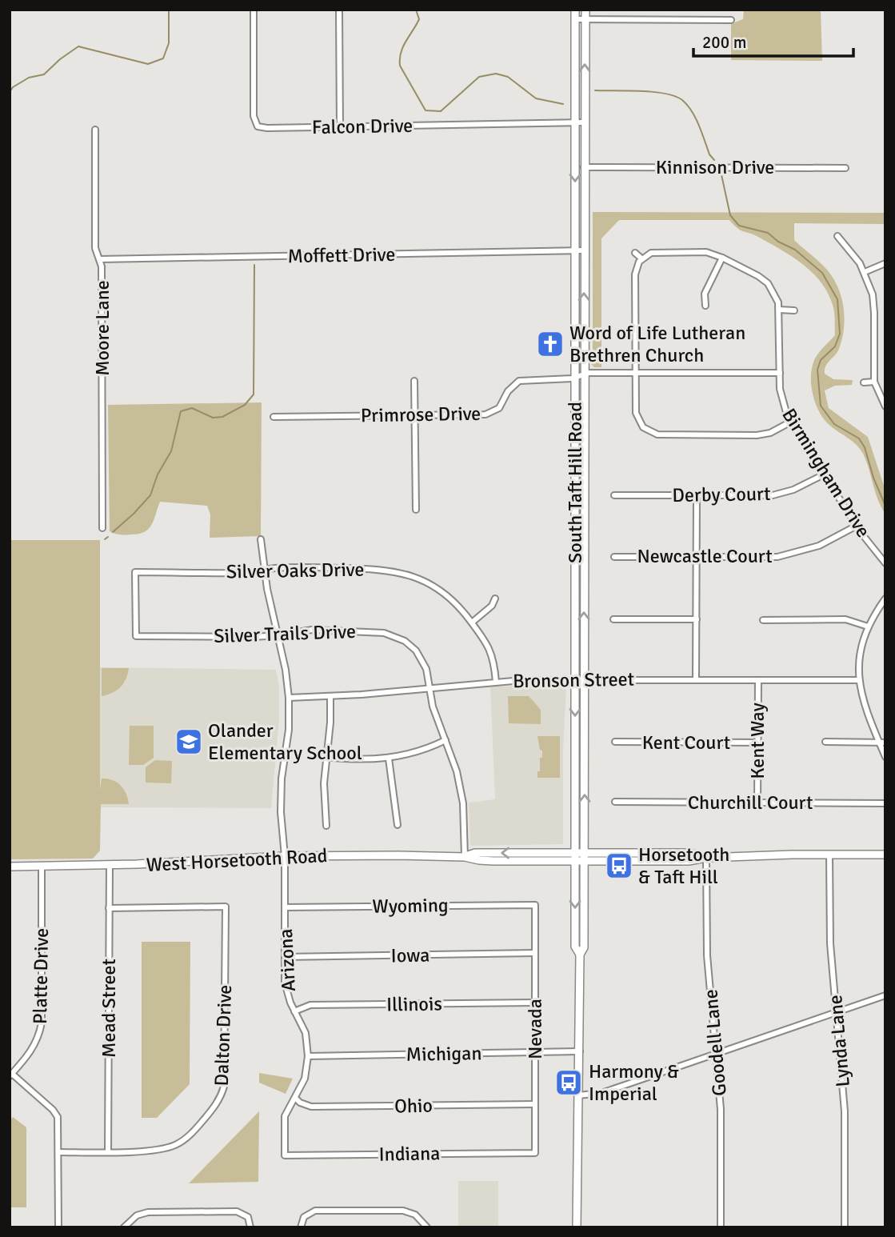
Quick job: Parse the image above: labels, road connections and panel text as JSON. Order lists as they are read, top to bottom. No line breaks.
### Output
{"streets":{"main road":["South Taft Hill Road","West Horsetooth Road"],"street":["Falcon Drive","Kinnison Drive","Moffett Drive","Moore Lane","Primrose Drive","Birmingham Drive","Derby Court","Newcastle Court","Silver Oaks Drive","Silver Trails Drive","Bronson Street","Kent Way","Kent Court","Churchill Court","Wyoming","Iowa","Arizona","Platte Drive","Illinois","Mead Street","Nevada","Dalton Drive","Lynda Lane","Goodell Lane","Michigan","Ohio","Indiana"]},"crossings":[["Falcon Drive","South Taft Hill Road"],["Kinnison Drive","South Taft Hill Road"],["Moffett Drive","Moore Lane"],["Moffett Drive","South Taft Hill Road"],["Primrose Drive","South Taft Hill Road"],["Birmingham Drive","Derby Court"],["Birmingham Drive","Newcastle Court"],["South Taft Hill Road","Bronson Street"],["South Taft Hill Road","West Horsetooth Road"],["South Taft Hill Road","Michigan"],["Silver Oaks Drive","Silver Trails Drive"],["Silver Oaks Drive","Bronson Street"],["Silver Oaks Drive","Arizona"],["Silver Trails Drive","Bronson Street"],["Silver Trails Drive","West Horsetooth Road"],["Silver Trails Drive","Arizona"],["Bronson Street","Kent Way"],["Bronson Street","Arizona"],["Kent Way","Kent Court"],["Kent Way","Churchill Court"],["West Horsetooth Road","Arizona"],["West Horsetooth Road","Platte Drive"],["West Horsetooth Road","Mead Street"],["West Horsetooth Road","Lynda Lane"],["West Horsetooth Road","Goodell Lane"],["Wyoming","Arizona"],["Wyoming","Nevada"],["Iowa","Arizona"],["Iowa","Nevada"],["Arizona","Illinois"],["Arizona","Michigan"],["Arizona","Ohio"],["Arizona","Indiana"],["Illinois","Nevada"],["Mead Street","Dalton Drive"],["Nevada","Michigan"],["Nevada","Ohio"],["Nevada","Indiana"]],"places":{"church":["Word of Life Lutheran Brethren Church"],"school or university":["Olander Elementary School"],"bus stop":["Horsetooth & Taft Hill","Harmony & Imperial"]},"scale_bar":"200 m"}
